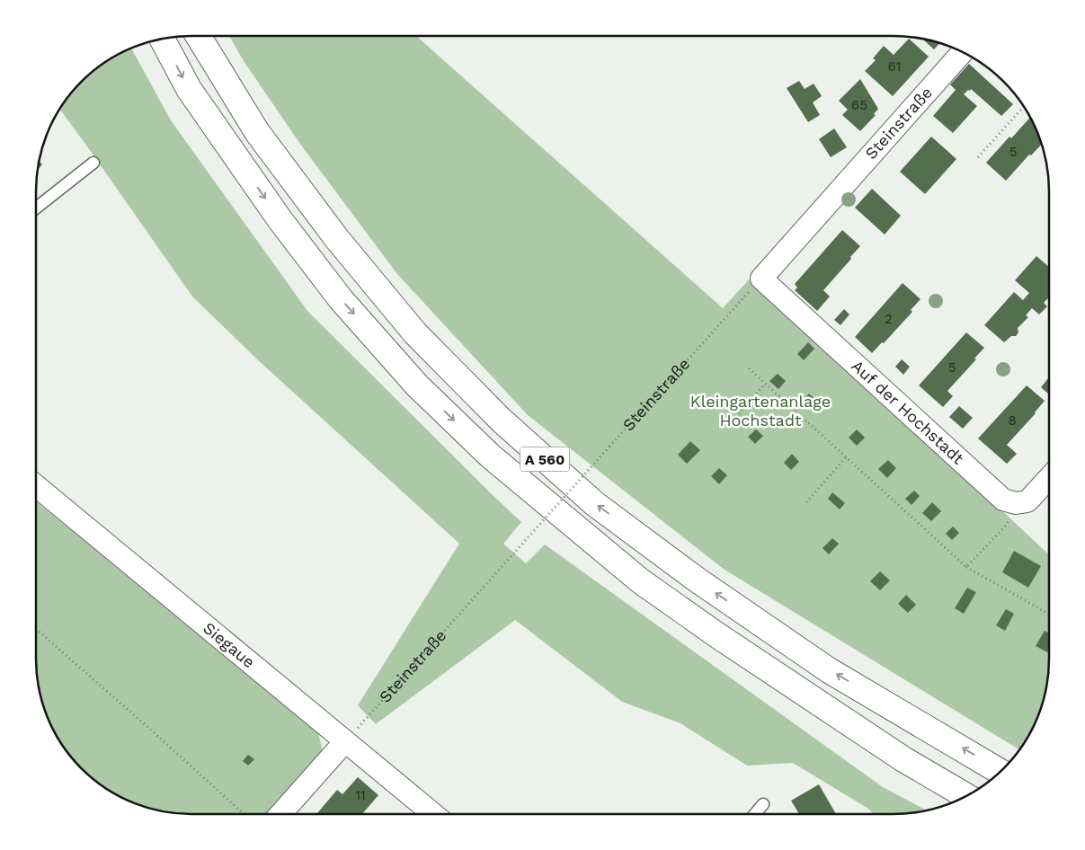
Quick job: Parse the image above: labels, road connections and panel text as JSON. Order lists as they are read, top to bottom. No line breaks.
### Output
{"streets":{"highway":["A 560"],"street":["Steinstraße","Auf der Hochstadt","Siegaue"]},"crossings":[["Steinstraße","Auf der Hochstadt"],["Steinstraße","Siegaue"]],"parks":["Kleingartenanlage Hochstadt"],"house_numbers":["61","65","5","2","5","8","11"]}
